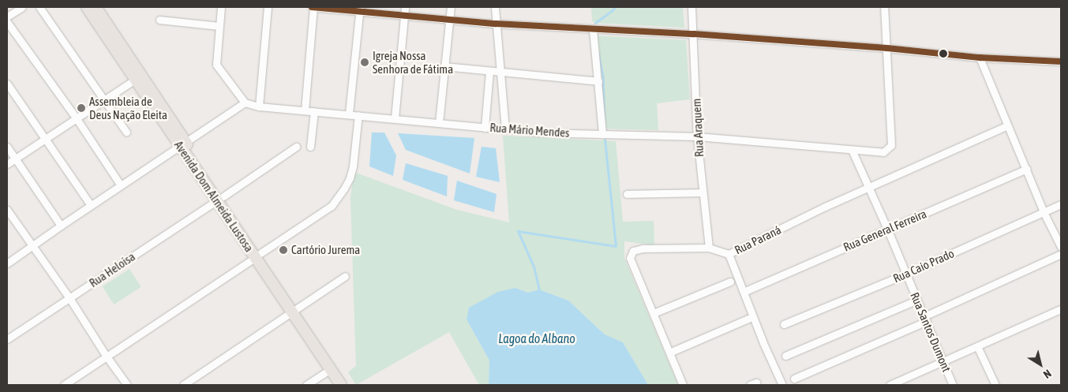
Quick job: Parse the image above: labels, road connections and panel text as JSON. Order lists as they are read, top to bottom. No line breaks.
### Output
{"streets":{"main road":["Avenida Dom Almeida Lustosa"],"street":["Rua Araquem","Rua Mário Mendes","Rua General Ferreira","Rua Paraná","Rua Caio Prado","Rua Heloisa","Rua Santos Dumont"]},"crossings":[["Rua Araquem","Rua Mário Mendes"],["Rua Araquem","Rua Paraná"],["Rua Mário Mendes","Rua Santos Dumont"],["Avenida Dom Almeida Lustosa","Rua Heloisa"],["Rua General Ferreira","Rua Santos Dumont"],["Rua Paraná","Rua Santos Dumont"],["Rua Caio Prado","Rua Santos Dumont"]],"water":["Lagoa do Albano"],"places":["Igreja Nossa Senhora de Fátima","Assembleia de Deus Nação Eleita","Cartório Jurema"],"north":"bottom right"}
